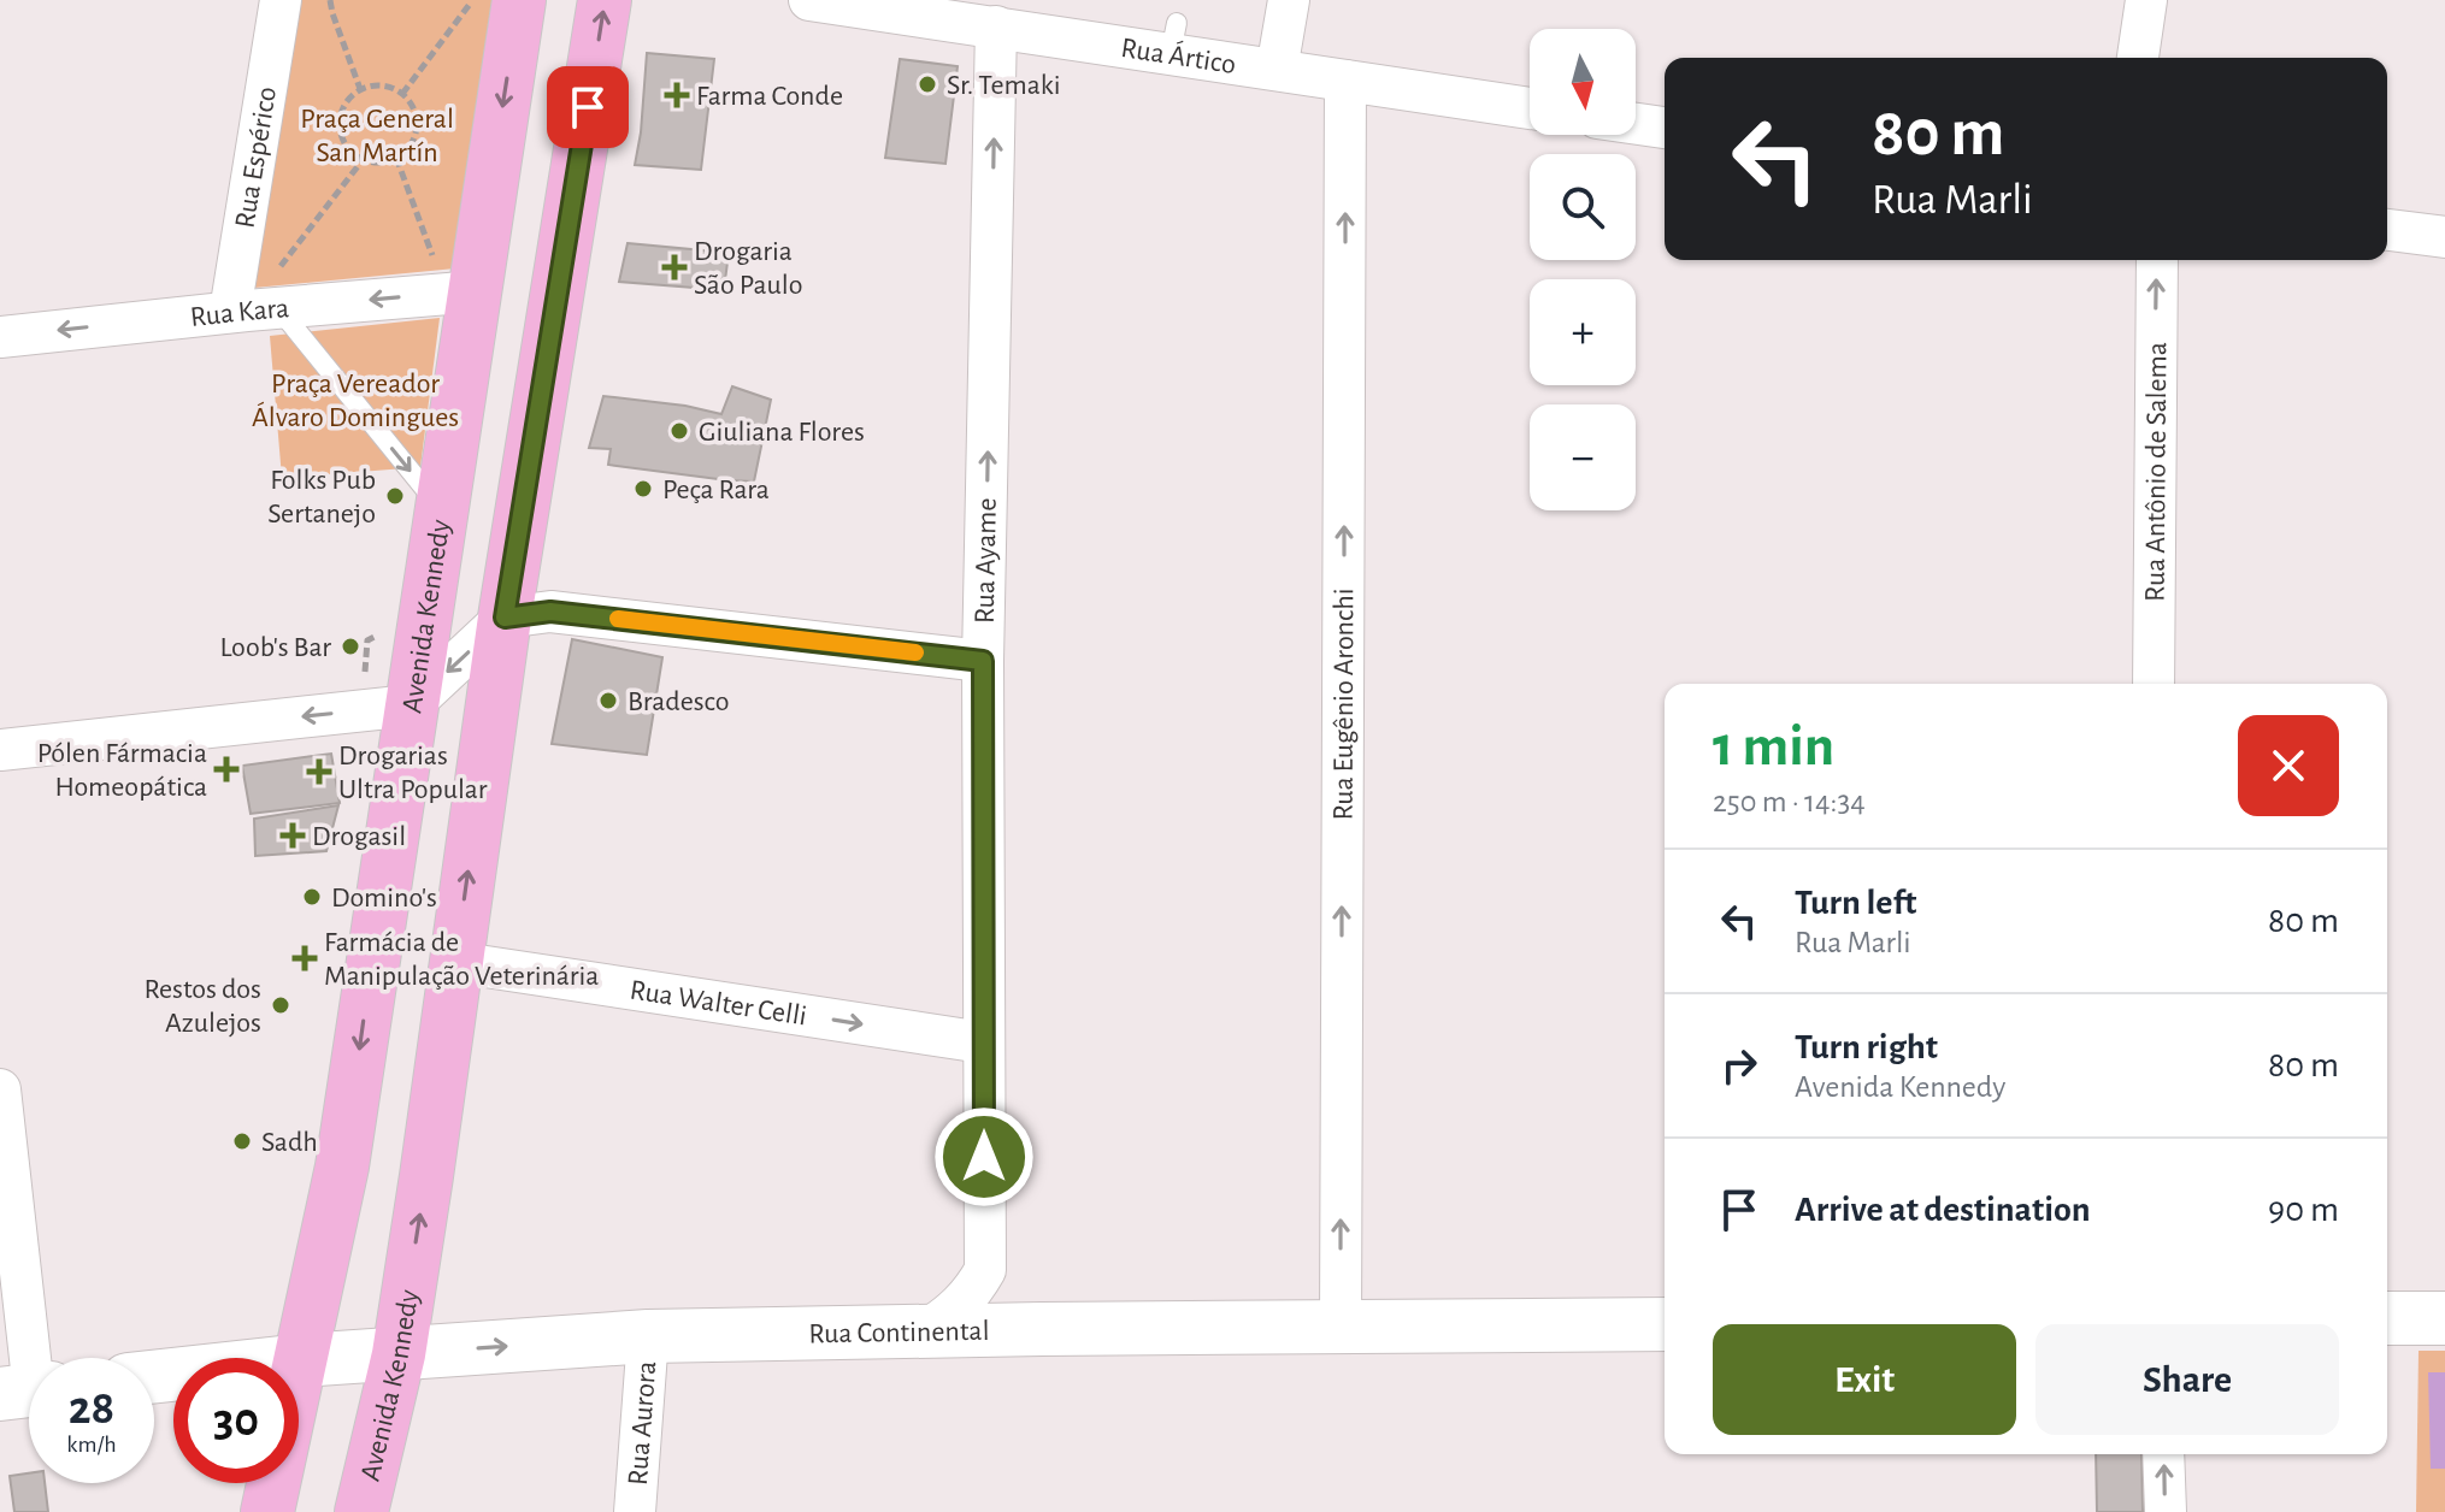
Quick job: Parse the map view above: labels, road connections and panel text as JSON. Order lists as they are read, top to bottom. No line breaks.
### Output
{"streets":{"main road":["Avenida Kennedy"],"street":["Rua Ártico","Rua Espérico","Rua Kara","Rua Antônio de Salema","Rua Ayame","Rua Eugênio Aronchi","Rua Walter Celli","Rua Continental","Rua Aurora"]},"crossings":[["Rua Ártico","Rua Ayame"],["Rua Ártico","Rua Eugênio Aronchi"],["Rua Espérico","Rua Kara"],["Rua Kara","Avenida Kennedy"],["Rua Ayame","Rua Walter Celli"],["Avenida Kennedy","Rua Walter Celli"],["Avenida Kennedy","Rua Continental"],["Rua Eugênio Aronchi","Rua Continental"],["Rua Continental","Rua Aurora"]],"one_way":["Rua Kara","Rua Antônio de Salema","Rua Ayame","Rua Eugênio Aronchi"],"parks":["Praça General San Martín","Praça Vereador Álvaro Domingues"],"places":{"other":["Sr. Temaki","Giuliana Flores","Peça Rara","Folks Pub Sertanejo","Loob's Bar","Bradesco","Domino's","Restos dos Azulejos","Sadh"],"health":["Farma Conde","Drogaria São Paulo","Pólen Fármacia Homeopática","Drogarias Ultra Popular","Drogasil","Farmácia de Manipulação Veterinária"]},"north":"bottom","page":{"map_buttons":["+","−"],"turn":["80 m","Rua Marli"],"heading":["1 min","250 m · 14:34"],"list":[{"name":"Turn left","note":"Rua Marli","value":"80 m"},{"name":"Turn right","note":"Avenida Kennedy","value":"80 m"},{"name":"Arrive at destination","value":"90 m"}],"buttons":["Exit","Share"],"speed":"28 km/h","limit":"30"}}
